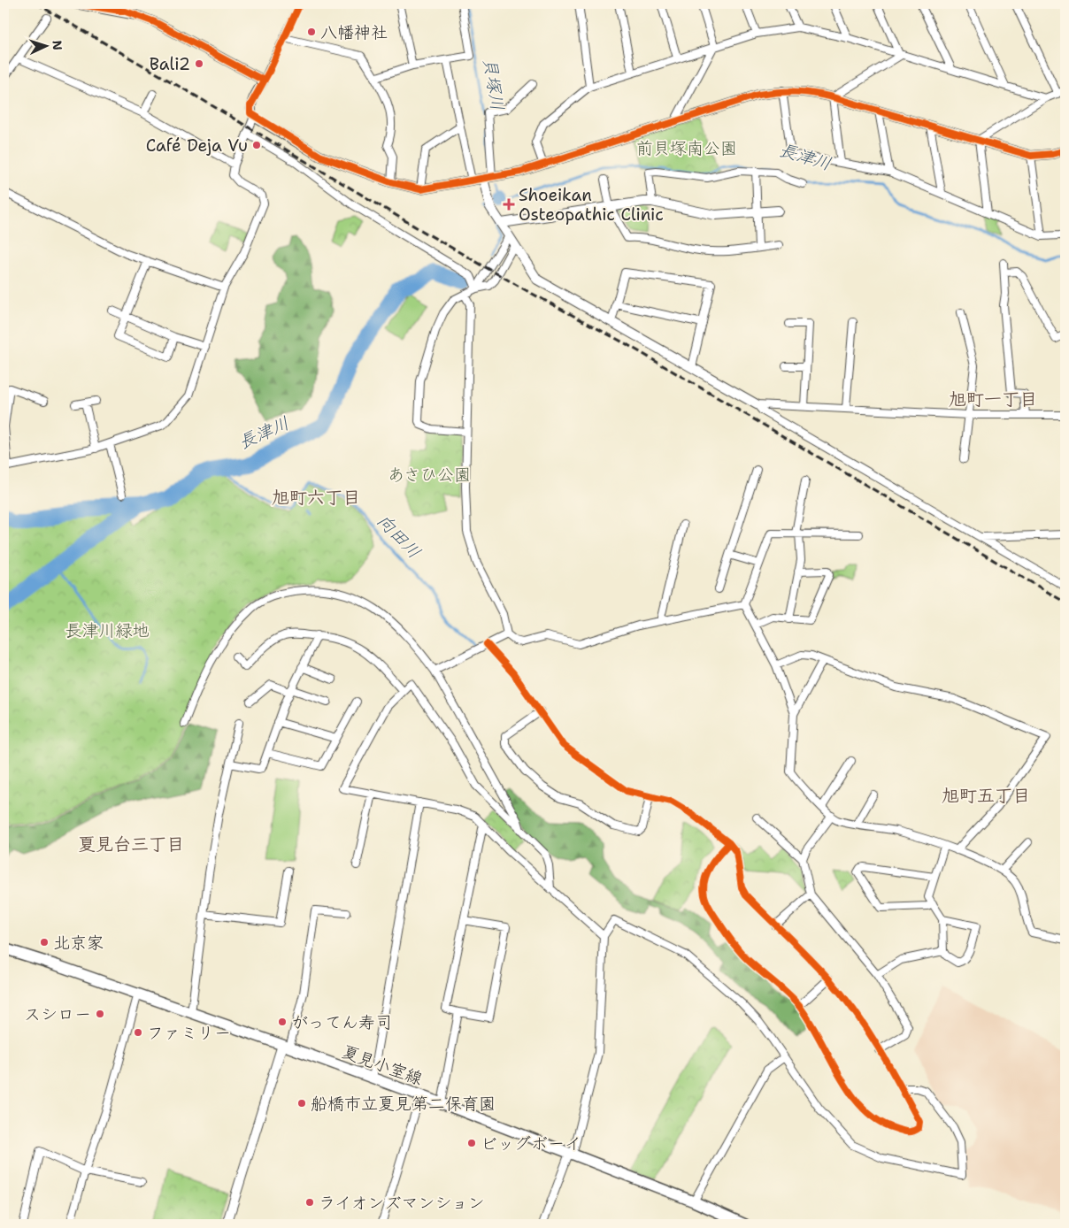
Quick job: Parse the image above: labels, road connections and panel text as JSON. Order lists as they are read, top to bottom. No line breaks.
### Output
{"streets":{"main road":["夏見小室線"]},"districts":["旭町一丁目","旭町六丁目","旭町五丁目","夏見台三丁目"],"water":["貝塚川","長津川","向田川"],"parks":["前貝塚南公園","あさひ公園","長津川緑地"],"places":{"other":["八幡神社","Bali2","Café Deja Vu","北京家","スシロー","がってん寿司","ファミリー","船橋市立夏見第二保育園","ビッグボーイ","ライオンズマンション"],"health":["Shoeikan Osteopathic Clinic"]},"north":"right"}
